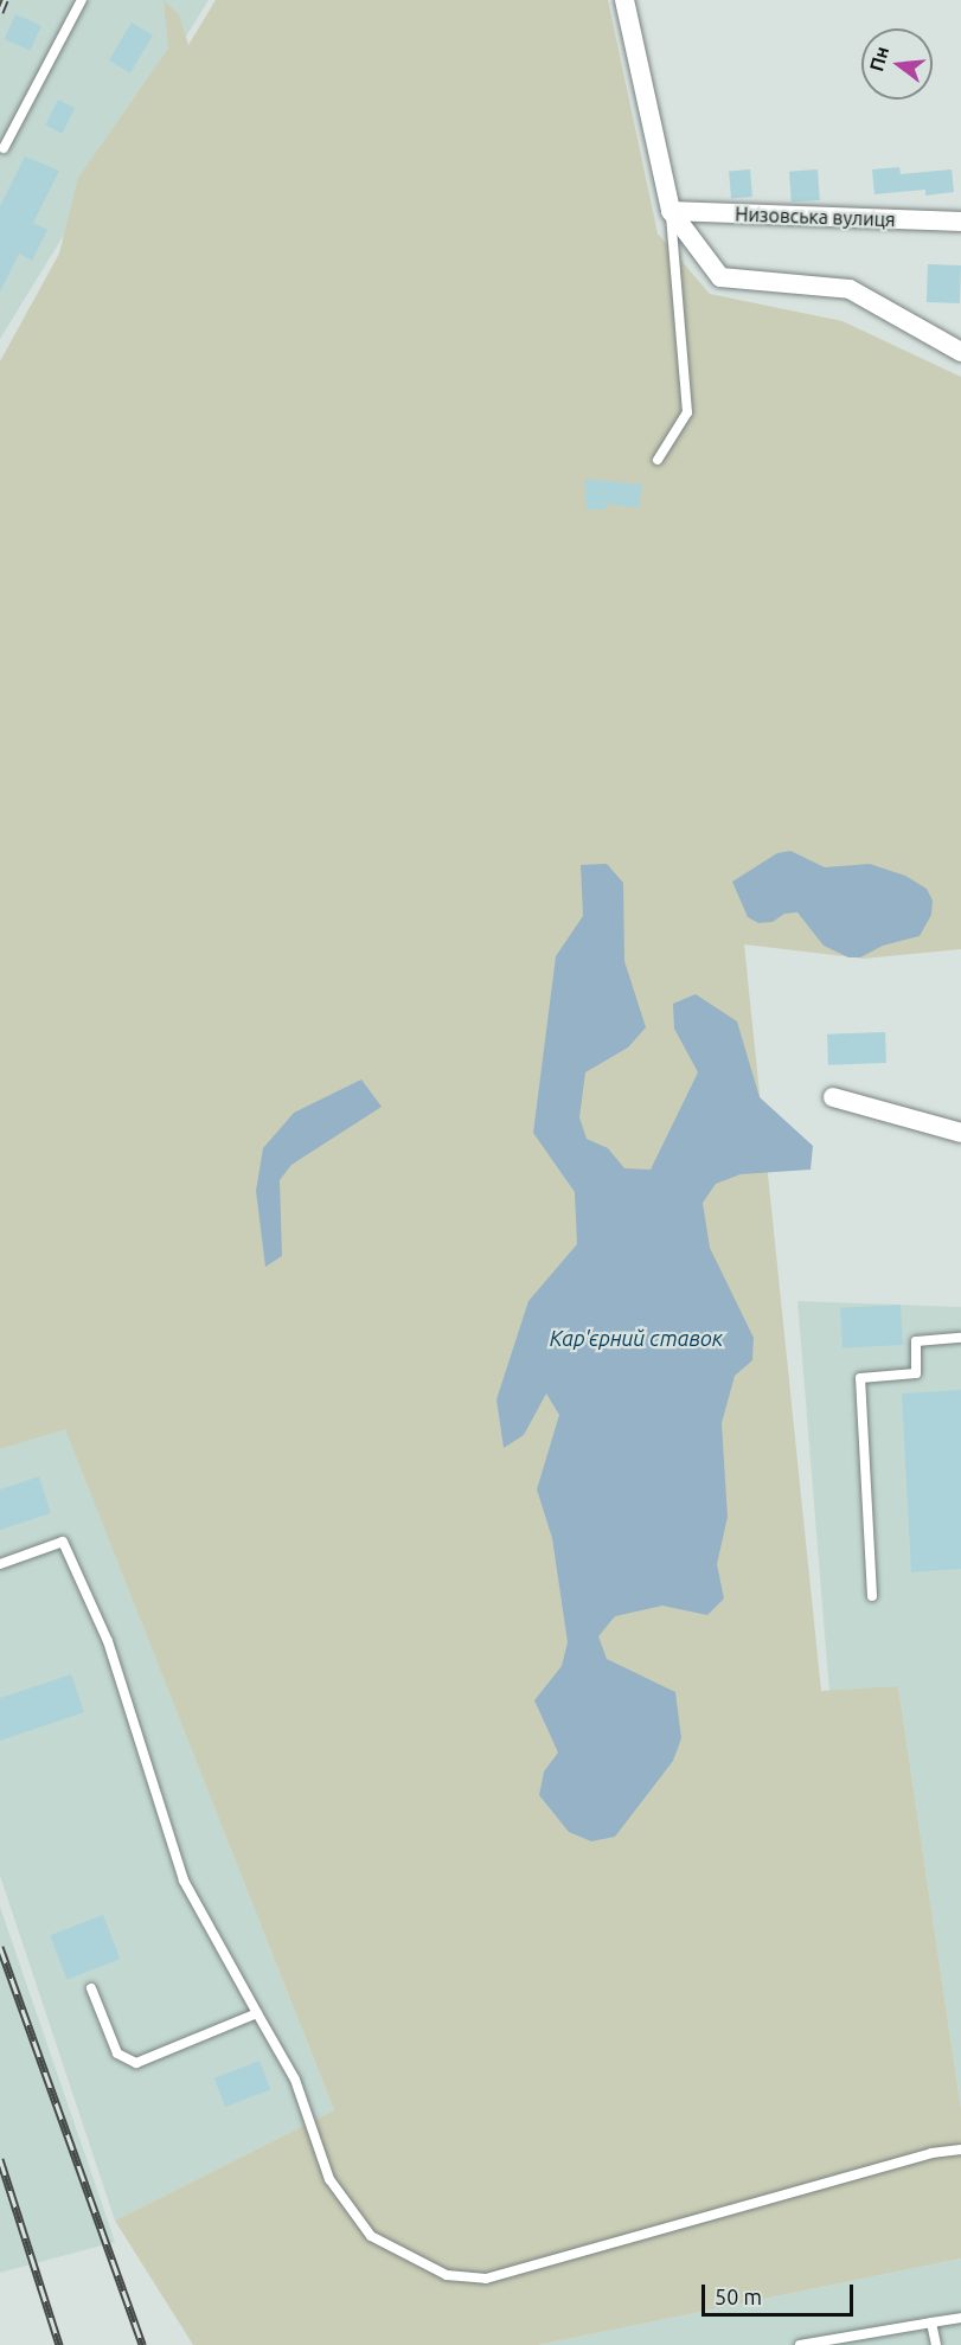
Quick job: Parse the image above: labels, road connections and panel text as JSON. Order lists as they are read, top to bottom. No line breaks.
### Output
{"streets":{"street":["Низовська вулиця"]},"water":["Кар'єрний ставок"],"scale_bar":"50 m","north":"left"}
